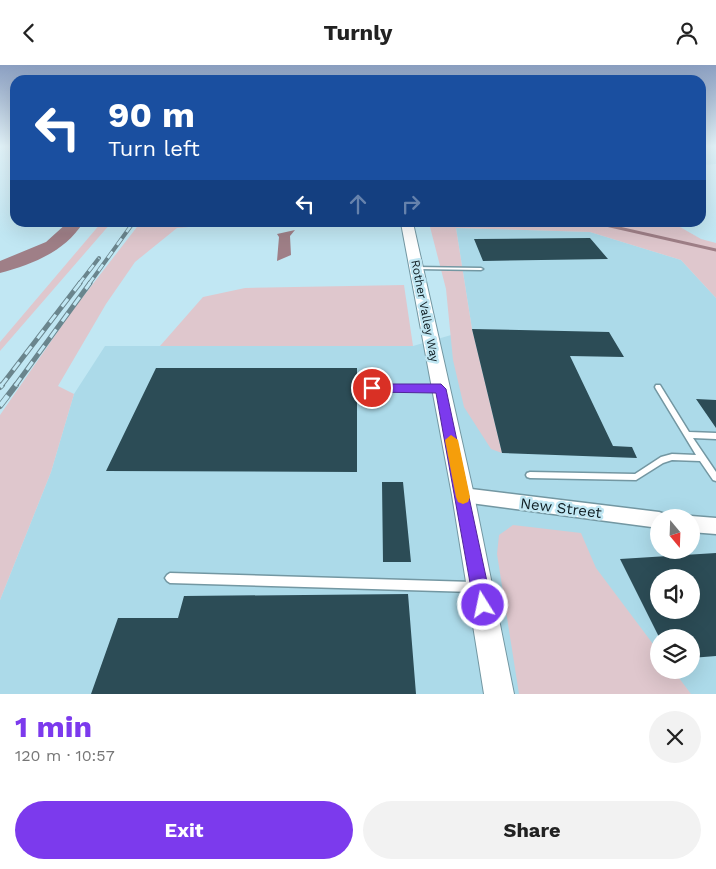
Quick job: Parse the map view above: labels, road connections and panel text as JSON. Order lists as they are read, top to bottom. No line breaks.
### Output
{"streets":{"street":["Rother Valley Way","New Street"]},"crossings":[["Rother Valley Way","New Street"]],"north":"bottom","page":{"header":"Turnly","turn":["90 m","Turn left"],"heading":["1 min","120 m · 10:57"],"buttons":["Exit","Share"]}}
